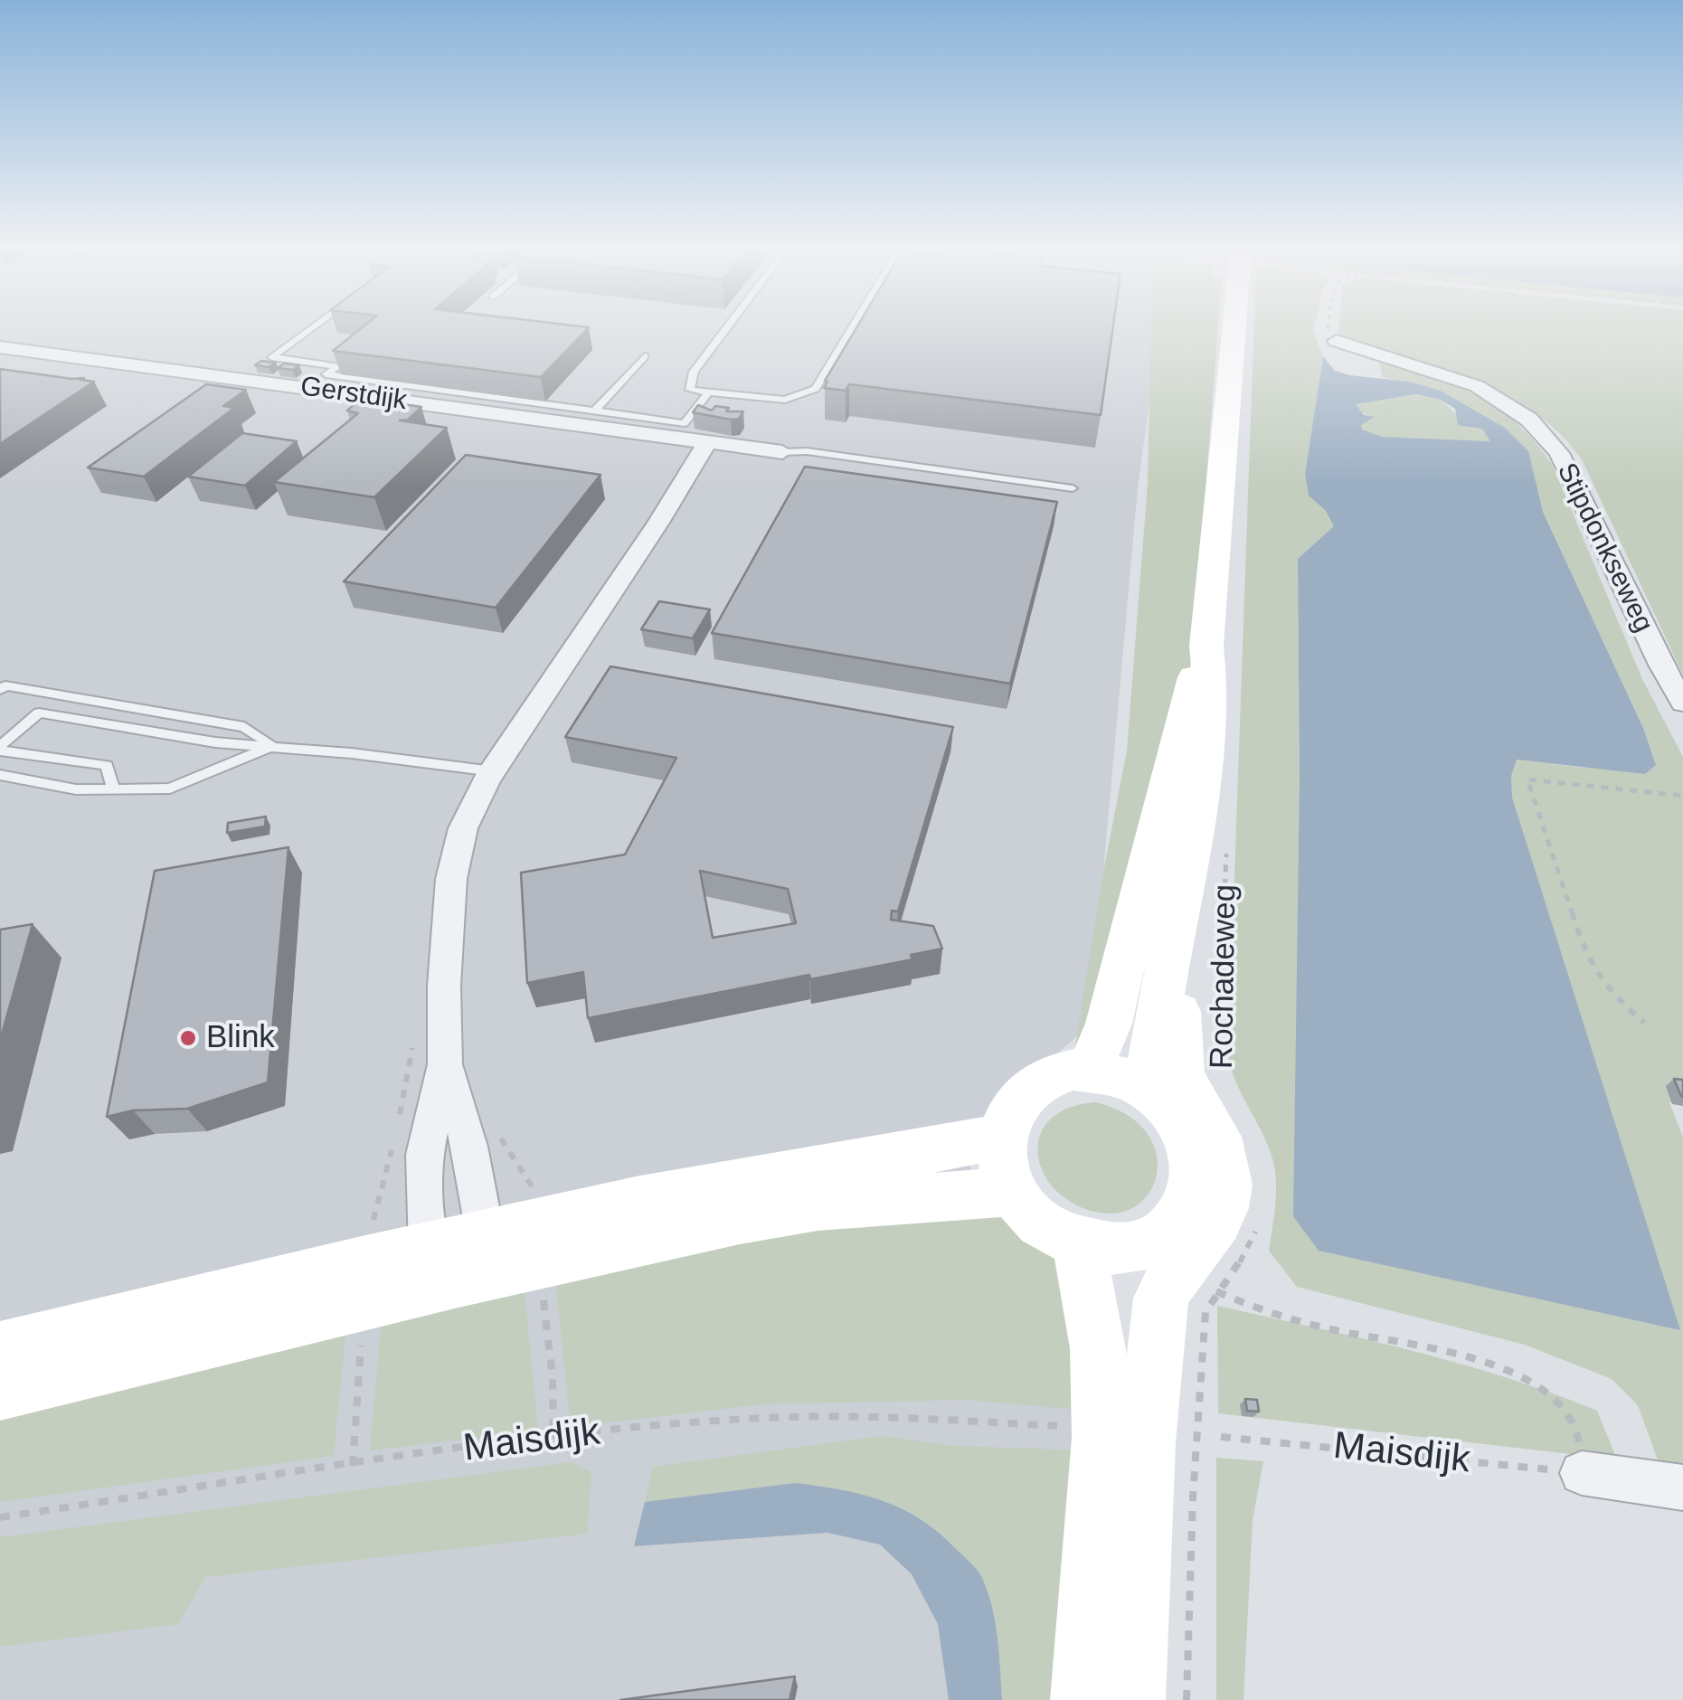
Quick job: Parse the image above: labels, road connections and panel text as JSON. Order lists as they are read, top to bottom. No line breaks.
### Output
{"streets":{"main road":["Rochadeweg"],"street":["Gerstdijk","Stipdonkseweg"],"path":["Maisdijk"]},"places":["Blink"]}
